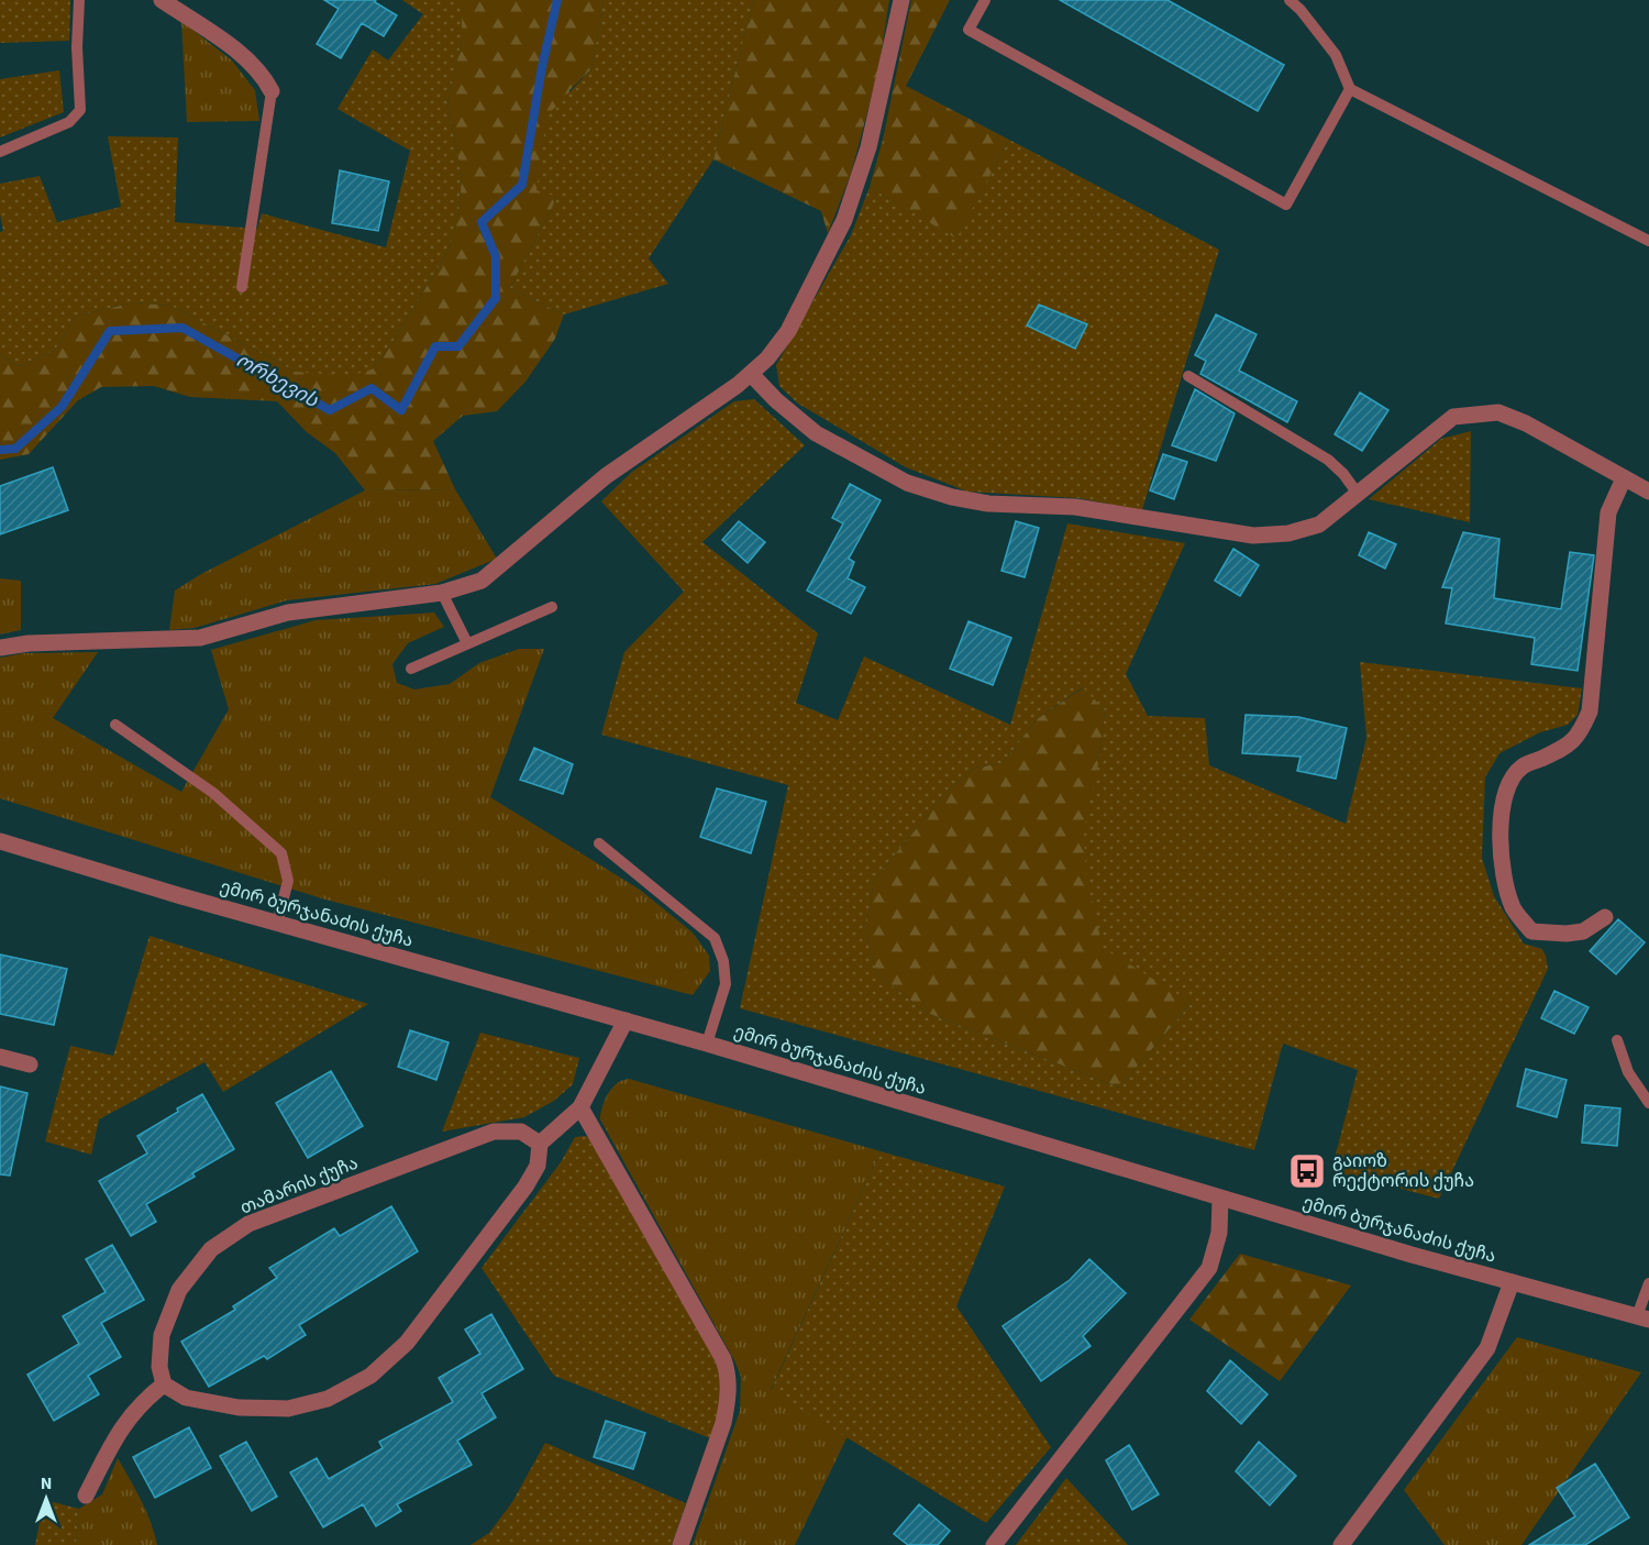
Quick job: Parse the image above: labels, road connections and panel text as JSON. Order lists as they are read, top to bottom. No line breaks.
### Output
{"streets":{"street":["ემირ ბურჯანაძის ქუჩა","თამარის ქუჩა"]},"water":["ორხევის"],"places":{"bus stop":["გაიოზ რექტორის ქუჩა"]},"north":"top"}
